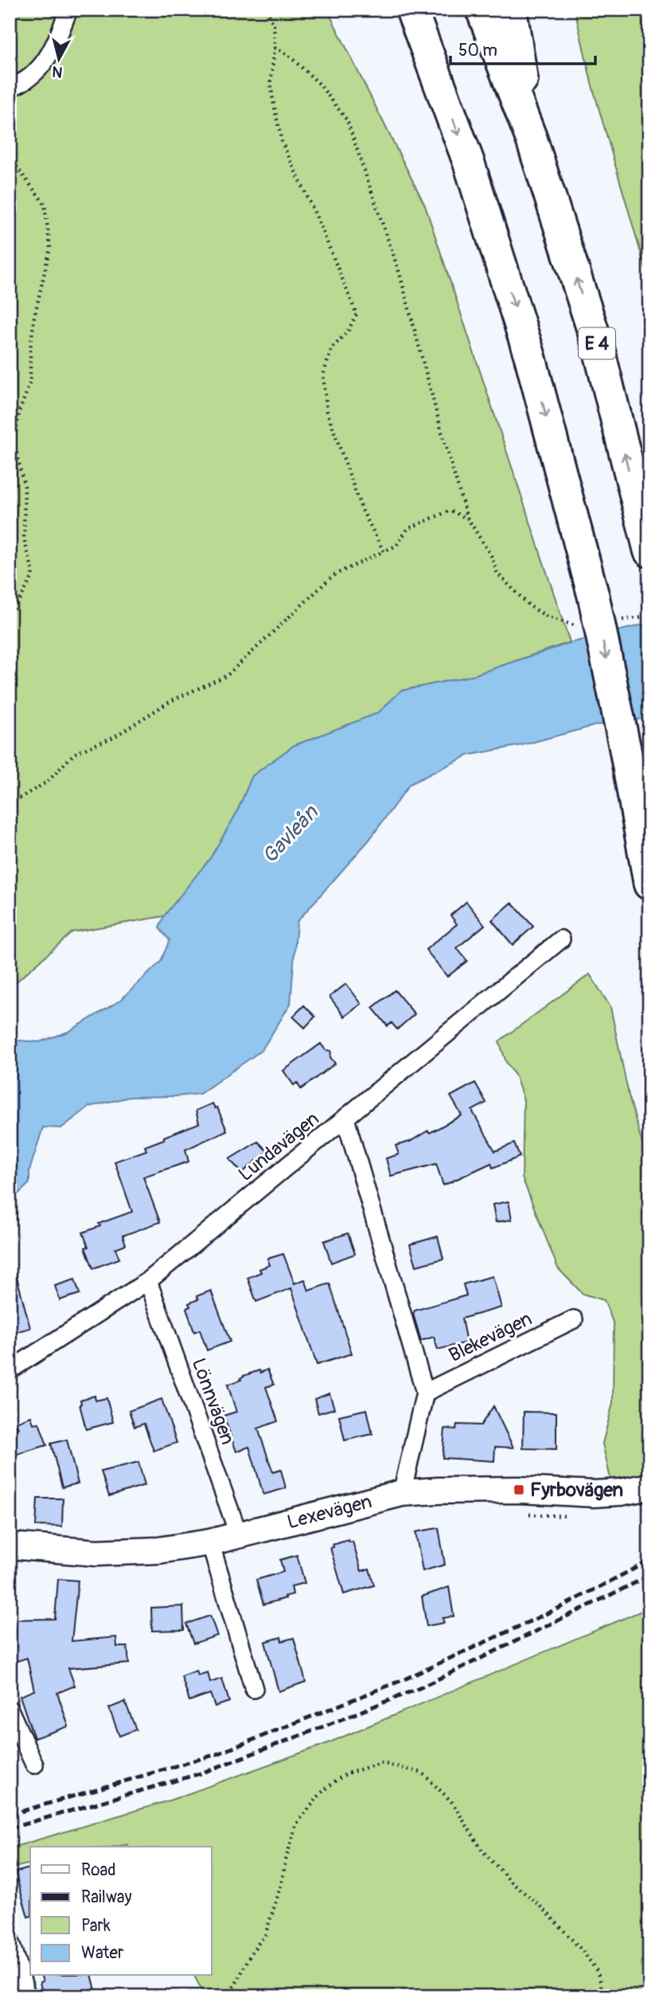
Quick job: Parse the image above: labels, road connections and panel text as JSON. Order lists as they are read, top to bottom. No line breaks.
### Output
{"streets":{"highway":["E 4"],"street":["Lundavägen","Blekevägen","Lönnvägen","Lexevägen"]},"crossings":[["Lundavägen","Lönnvägen"],["Lönnvägen","Lexevägen"]],"water":["Gavleån"],"places":{"transit":["Fyrbovägen"]},"legend":["Road","Railway","Park","Water"],"scale_bar":"50 m","north":"bottom"}
